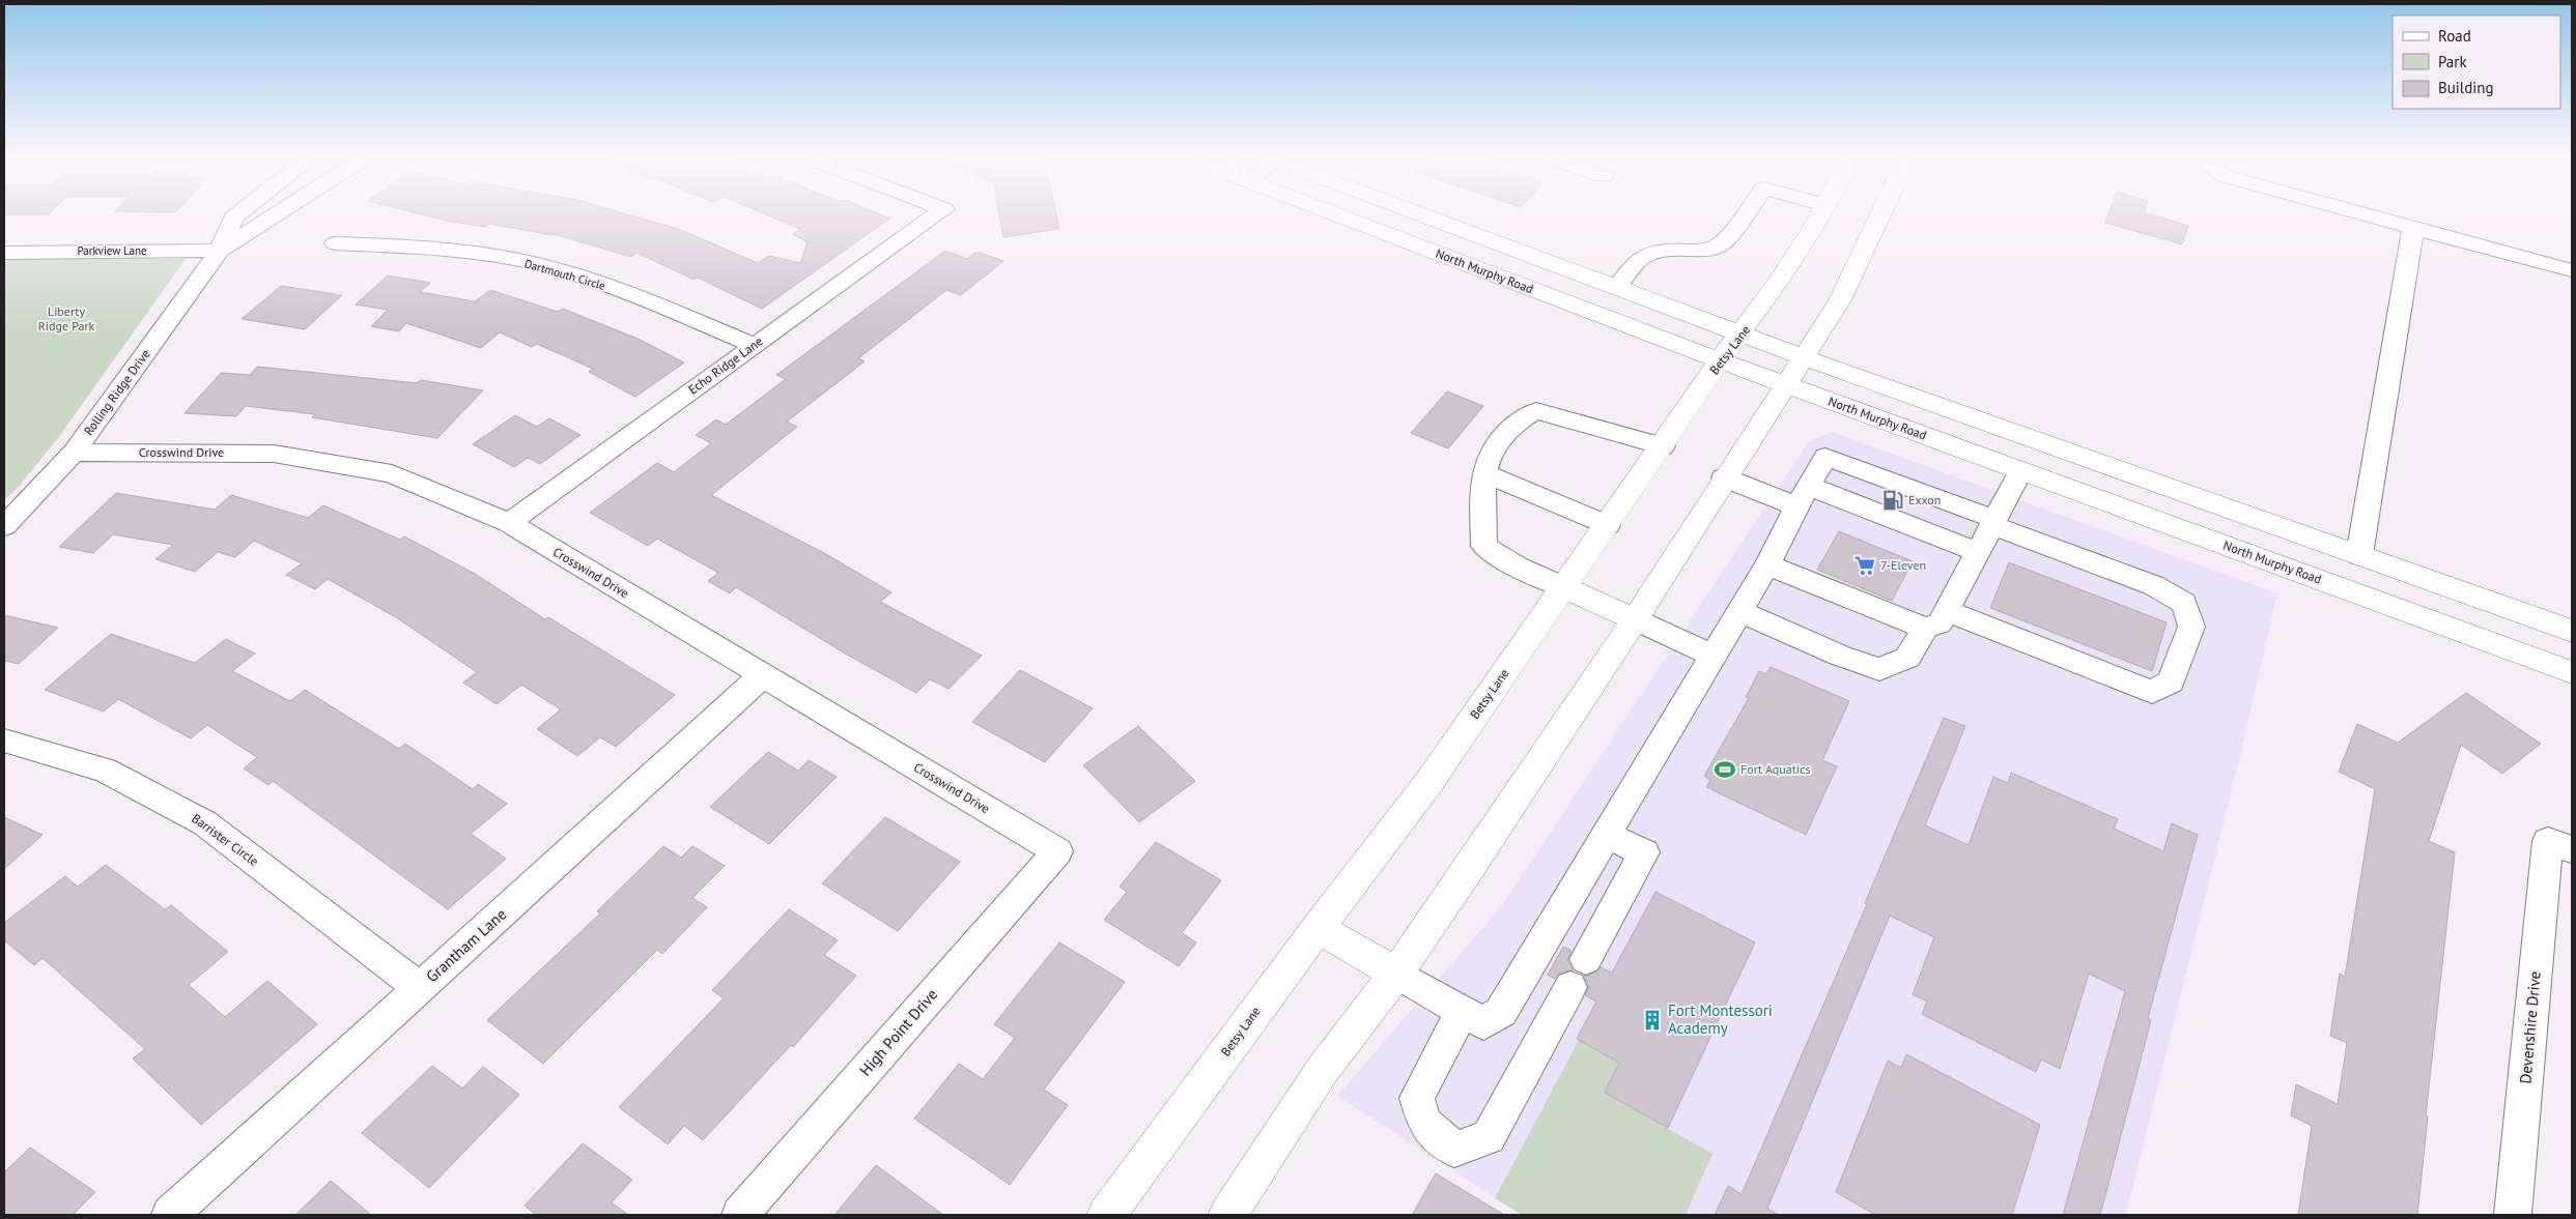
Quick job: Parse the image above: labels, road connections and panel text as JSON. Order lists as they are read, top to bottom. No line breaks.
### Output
{"streets":{"main road":["North Murphy Road","Betsy Lane"],"street":["Parkview Lane","Dartmouth Circle","Echo Ridge Lane","Rolling Ridge Drive","Crosswind Drive","Barrister Circle","Grantham Lane","Devenshire Drive","High Point Drive"]},"crossings":[["Parkview Lane","Rolling Ridge Drive"],["North Murphy Road","Betsy Lane"],["Dartmouth Circle","Echo Ridge Lane"],["Echo Ridge Lane","Crosswind Drive"],["Rolling Ridge Drive","Crosswind Drive"],["Crosswind Drive","Grantham Lane"],["Crosswind Drive","High Point Drive"],["Barrister Circle","Grantham Lane"]],"parks":["Liberty Ridge Park"],"places":{"fuel station":["Exxon"],"supermarket":["7-Eleven"],"sports":["Fort Aquatics"],"building":["Fort Montessori Academy"]},"legend":["Road","Park","Building"]}
